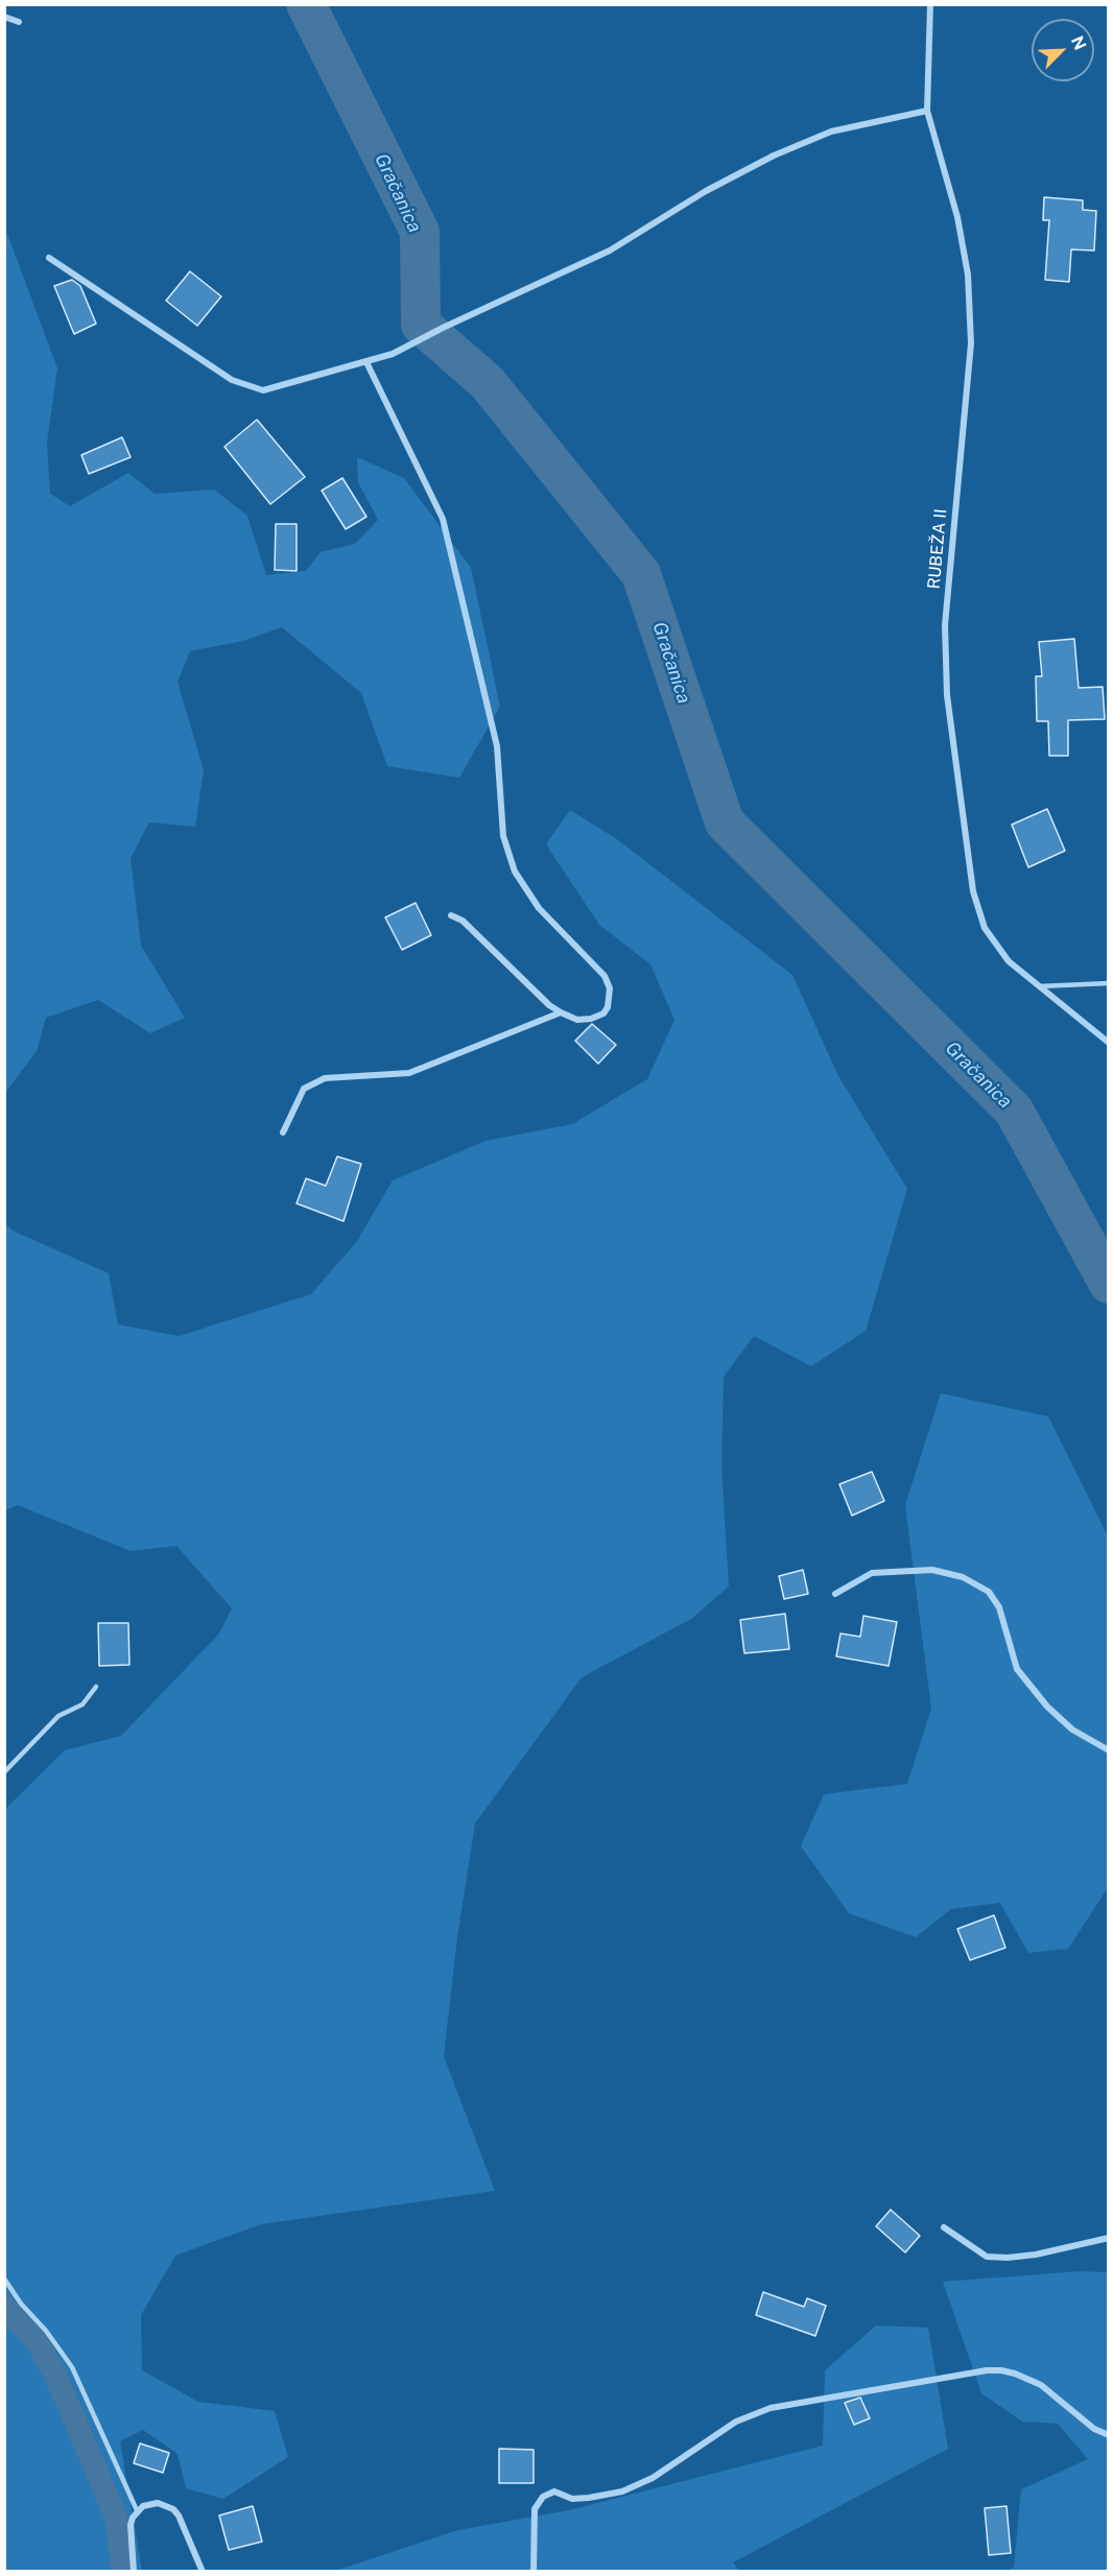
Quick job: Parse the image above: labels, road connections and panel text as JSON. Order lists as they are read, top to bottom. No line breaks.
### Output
{"streets":{"street":["RUBEŽA II"]},"water":["Gračanica"],"north":"top right"}
